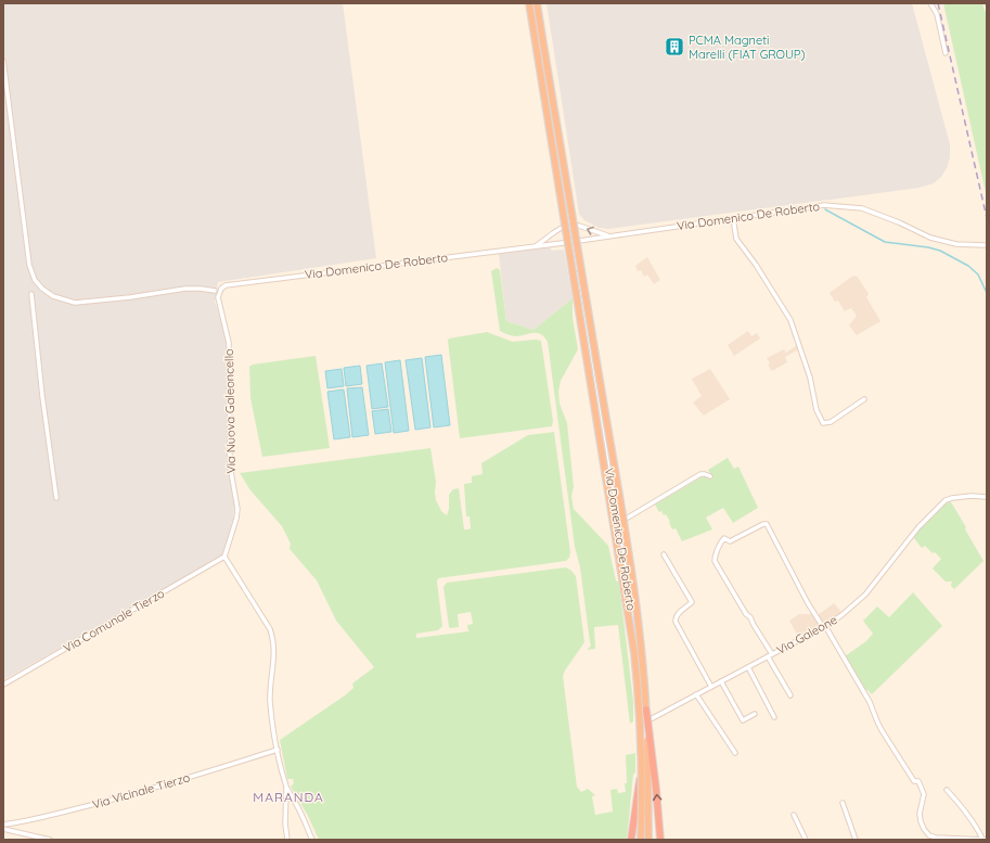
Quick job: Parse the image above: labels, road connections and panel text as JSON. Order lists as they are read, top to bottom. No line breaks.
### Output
{"streets":{"street":["Via Domenico De Roberto","Via Nuova Galeoncello","Via Comunale Tierzo","Via Galeone","Via Vicinale Tierzo"]},"crossings":[["Via Domenico De Roberto","Via Nuova Galeoncello"],["Via Domenico De Roberto","Via Galeone"],["Via Nuova Galeoncello","Via Comunale Tierzo"]],"districts":["MARANDA"],"places":{"building":["PCMA Magneti Marelli (FIAT GROUP)"]}}
